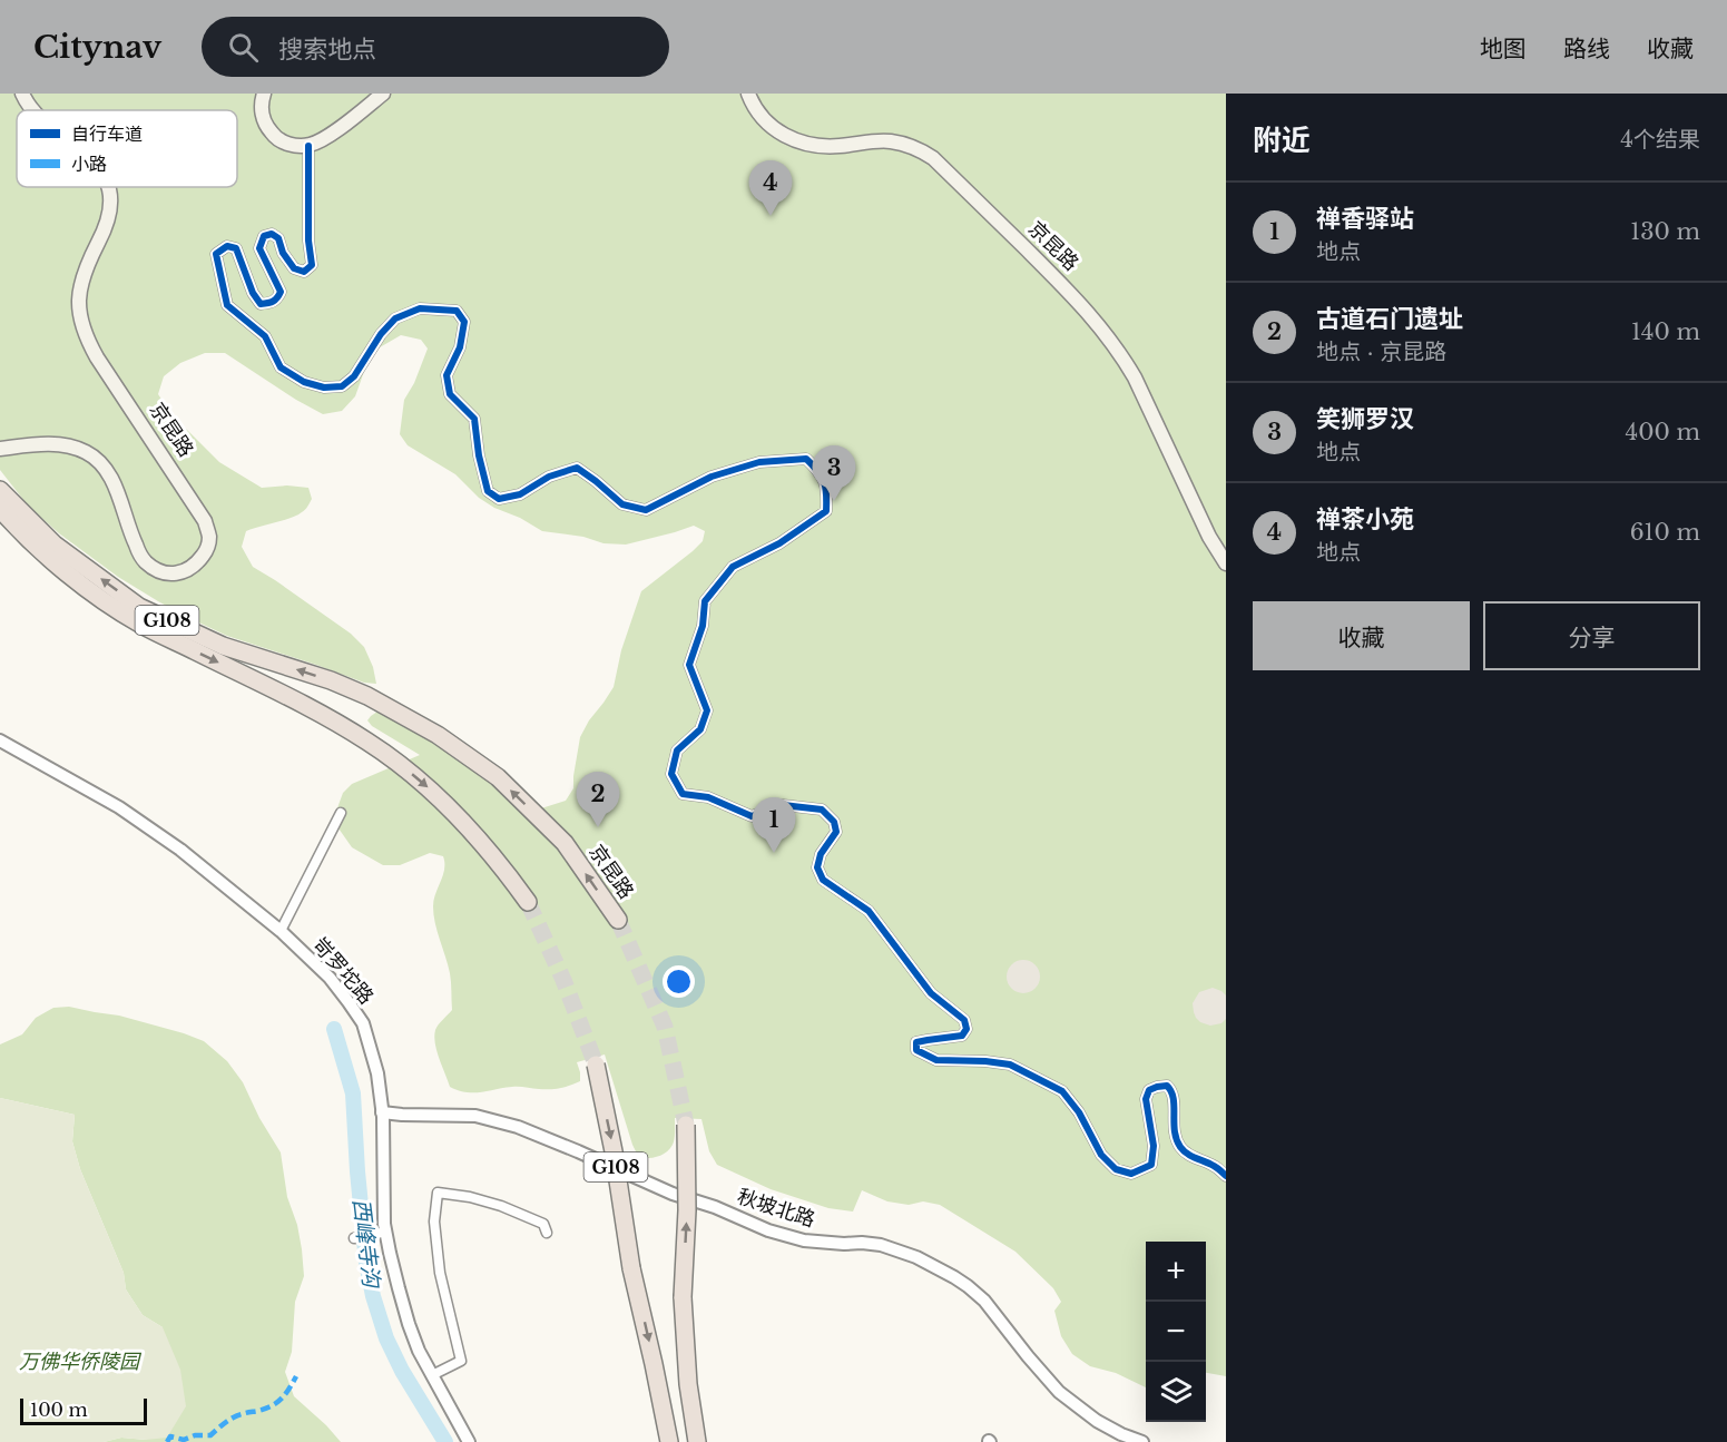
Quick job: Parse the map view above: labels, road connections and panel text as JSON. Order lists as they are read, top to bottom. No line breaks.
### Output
{"streets":{"highway":["京昆路","G108"],"street":["岢罗坨路","秋坡北路"]},"crossings":[["岢罗坨路","秋坡北路"]],"water":["西峰寺沟"],"parks":["万佛华侨陵园"],"legend":["自行车道","小路"],"scale_bar":"100 m","page":{"header":"Citynav","search":"搜索地点","nav":["地图","路线","收藏"],"heading":["附近","4个结果"],"pins":["4","3","2","1"],"list":[{"mark":"1","name":"禅香驿站","note":"地点","value":"130 m"},{"mark":"2","name":"古道石门遗址","note":"地点 · 京昆路","value":"140 m"},{"mark":"3","name":"笑狮罗汉","note":"地点","value":"400 m"},{"mark":"4","name":"禅茶小苑","note":"地点","value":"610 m"}],"buttons":["收藏","分享"],"map_buttons":["+","−"],"scale":"100 m"}}
